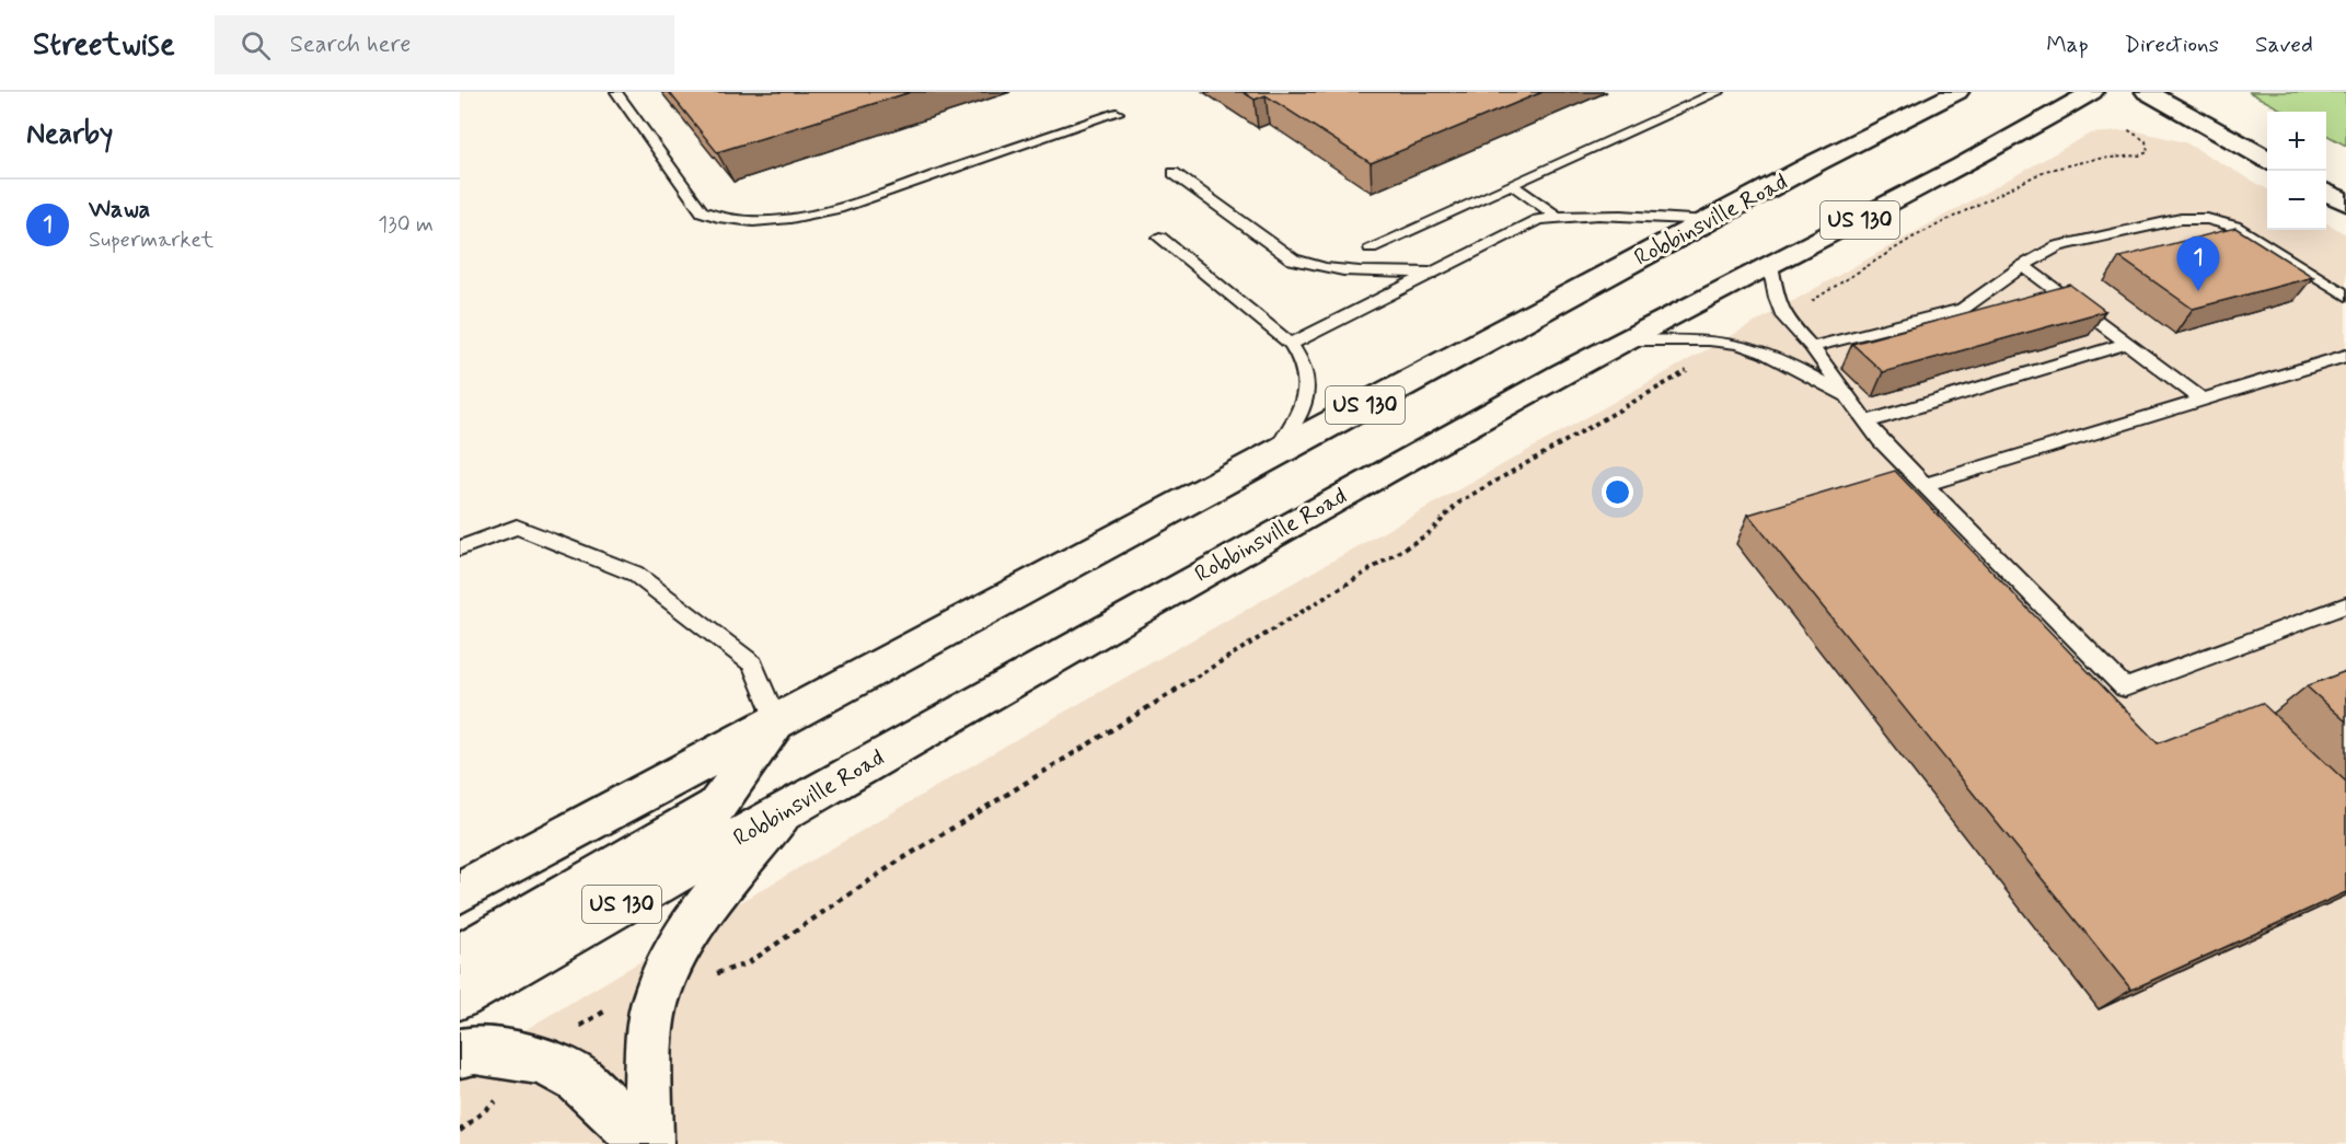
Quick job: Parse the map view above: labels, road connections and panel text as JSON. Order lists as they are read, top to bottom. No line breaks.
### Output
{"streets":{"main road":["Robbinsville Road","US 130"]},"page":{"header":"Streetwise","search":"Search here","nav":["Map","Directions","Saved"],"heading":"Nearby","map_buttons":["+","−"],"list":[{"mark":"1","name":"Wawa","note":"Supermarket","value":"130 m"}],"pins":"1"}}
